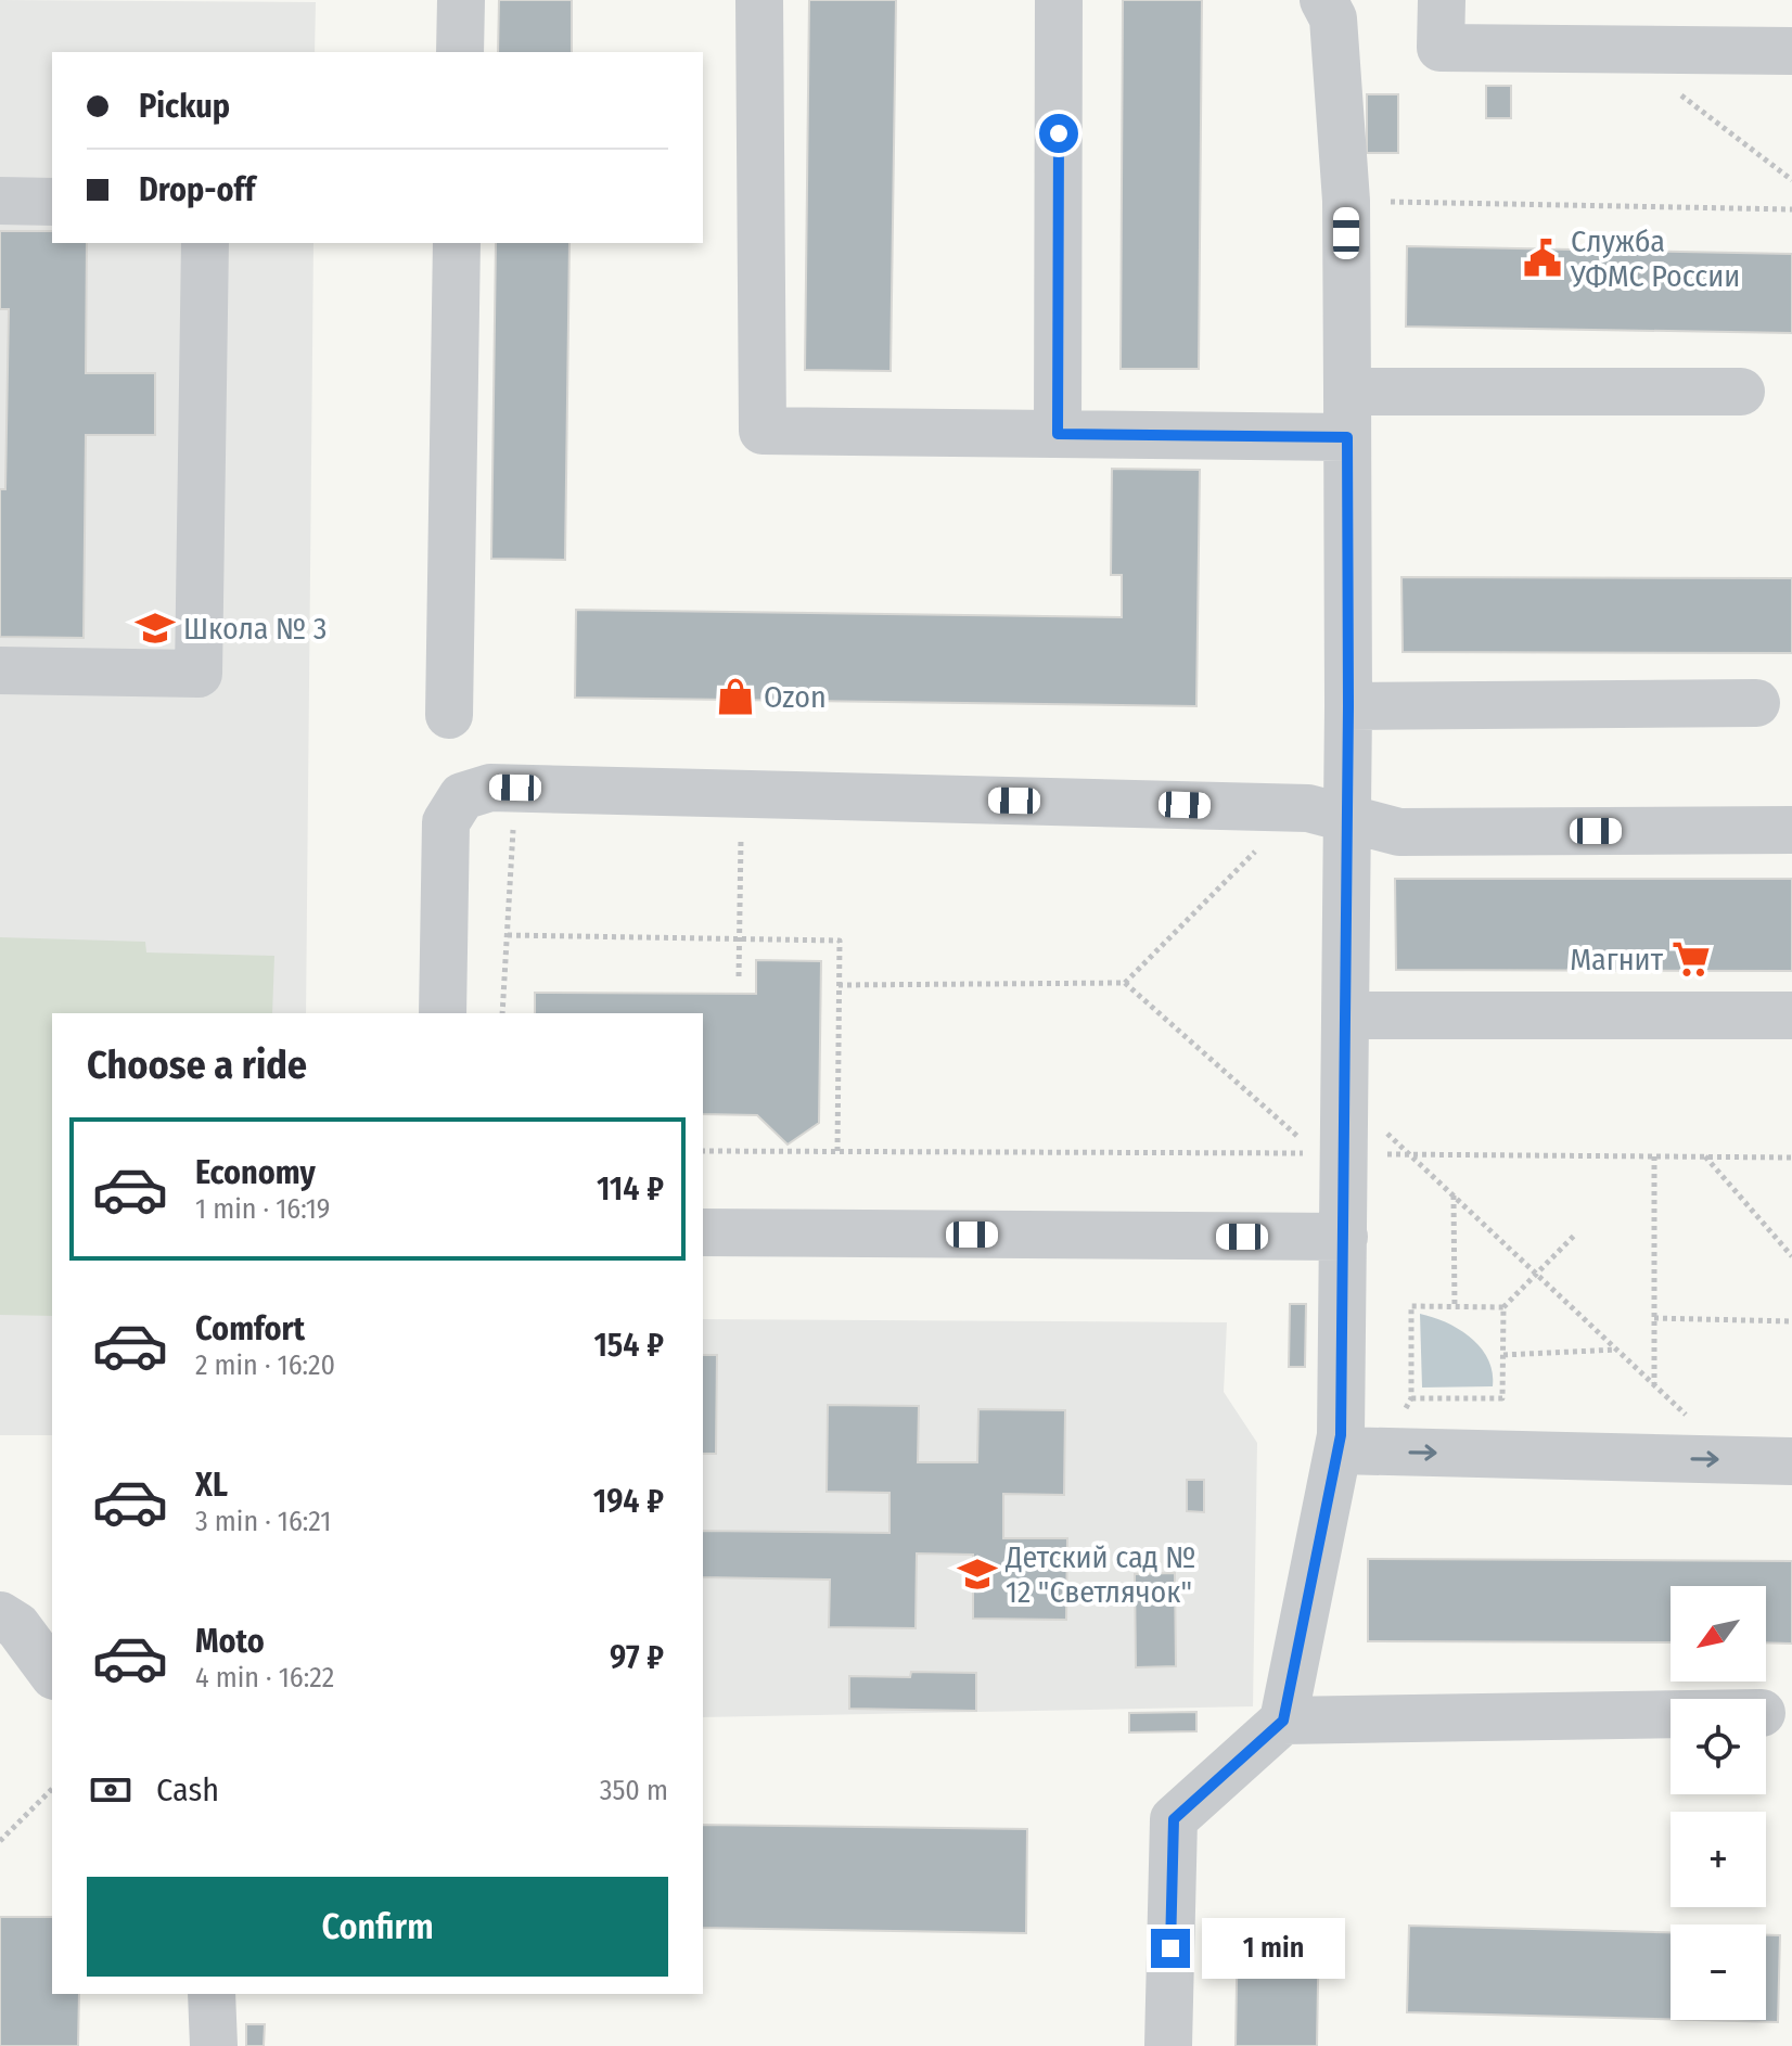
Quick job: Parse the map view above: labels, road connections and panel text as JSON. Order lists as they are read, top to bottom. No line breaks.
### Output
{"places":{"public building":["Служба УФМС России"],"school or university":["Школа № 3","Детский сад № 12 \"Светлячок\""],"shop":["Ozon"],"supermarket":["Магнит"]},"north":"bottom left","page":{"banner":["Pickup","Drop-off"],"heading":"Choose a ride","list":[{"name":"Economy","note":"1 min · 16:19","value":"114 ₽"},{"name":"Comfort","note":"2 min · 16:20","value":"154 ₽"},{"name":"XL","note":"3 min · 16:21","value":"194 ₽"},{"name":"Moto","note":"4 min · 16:22","value":"97 ₽"}],"map_buttons":["+","−"],"pay":["Cash","350 m"],"buttons":"Confirm","bubble":"1 min"}}
